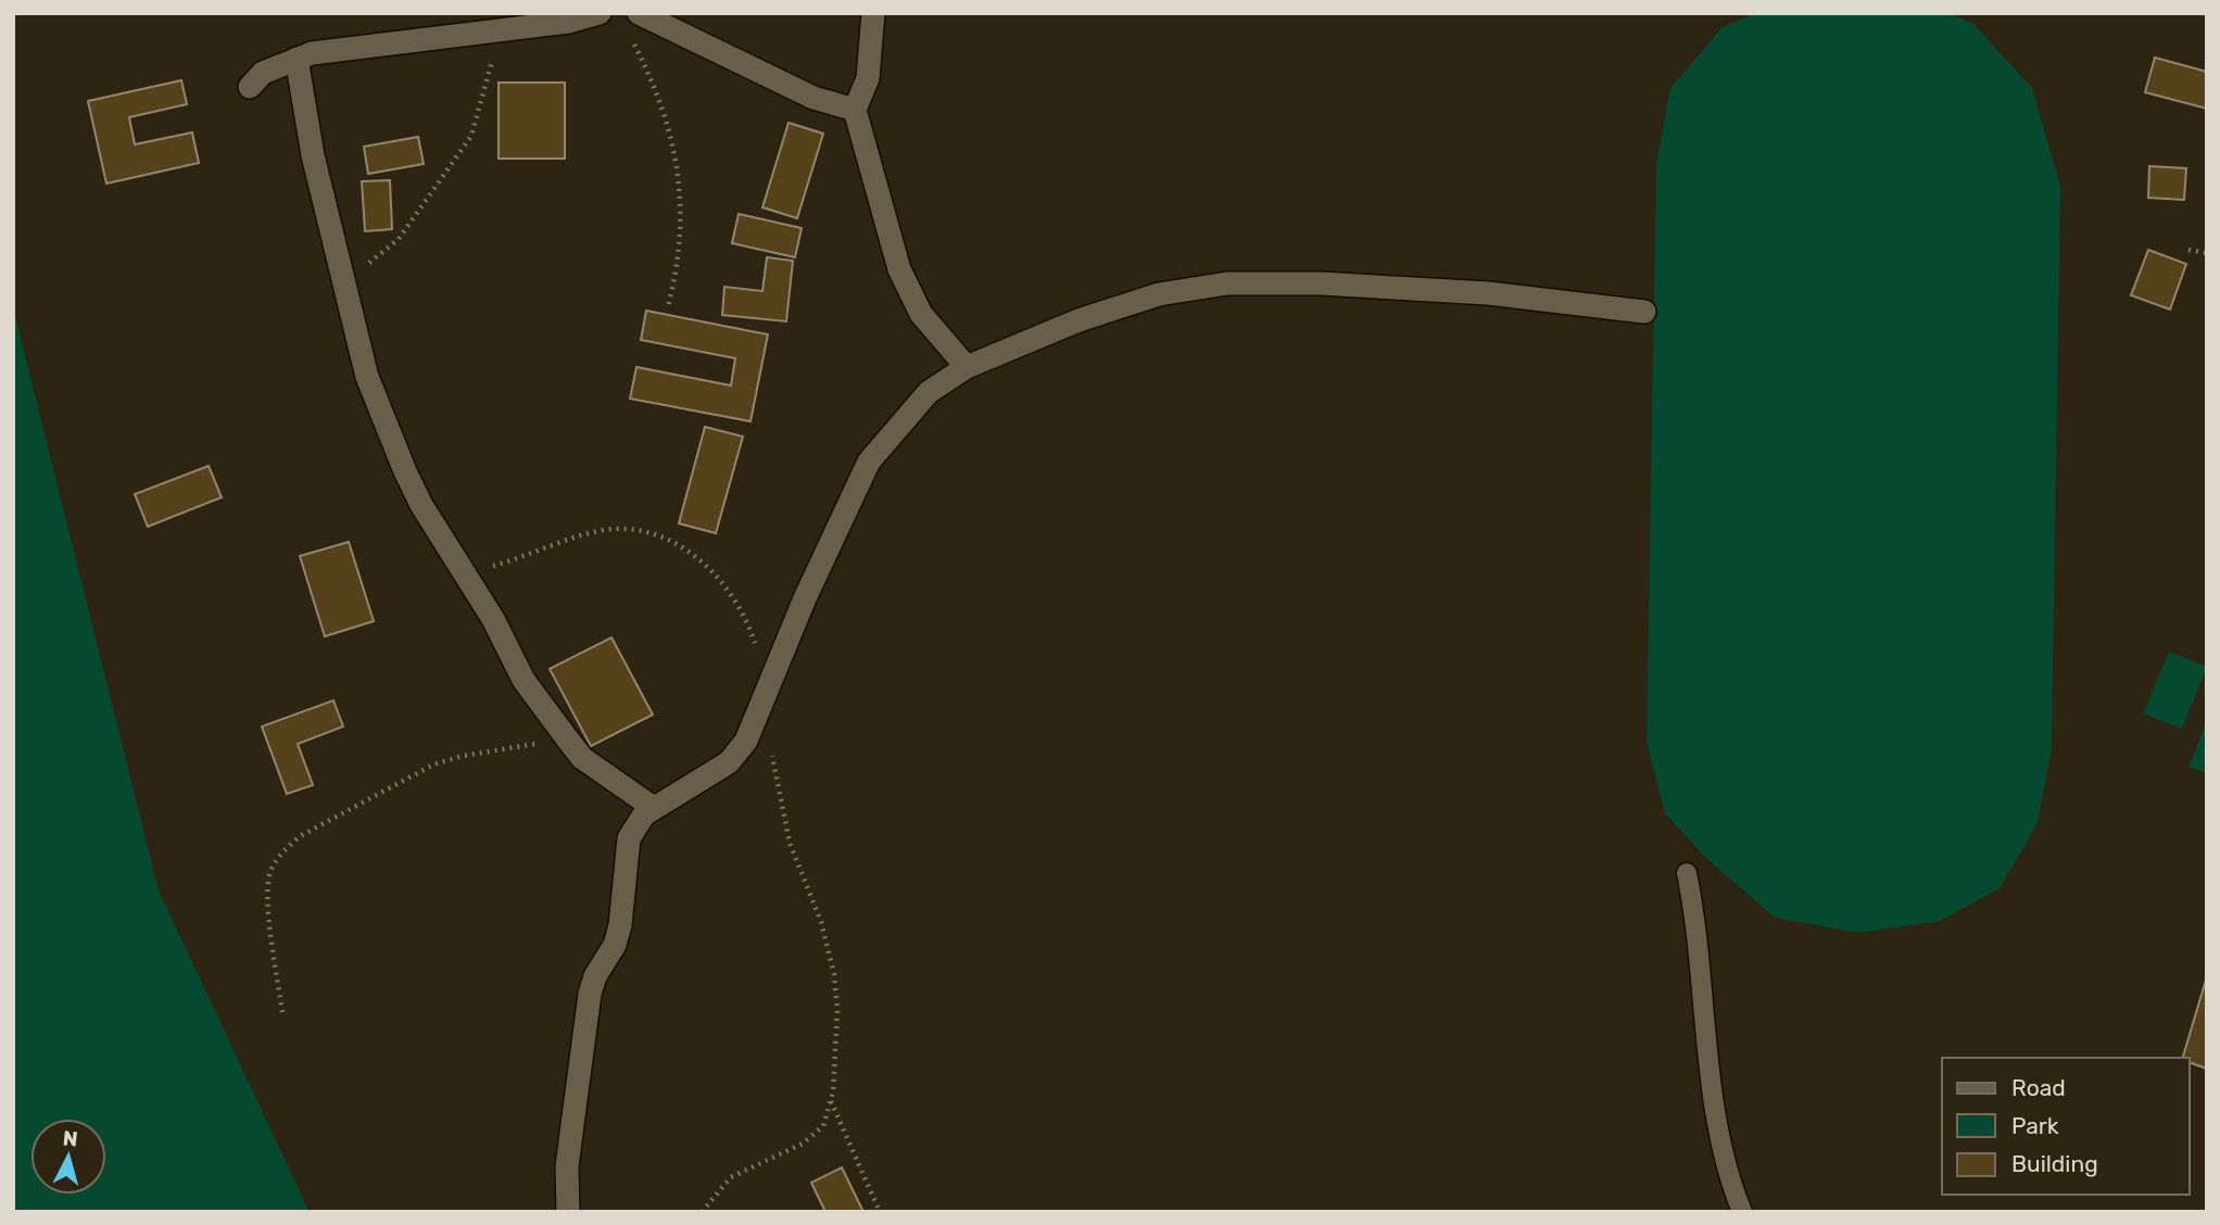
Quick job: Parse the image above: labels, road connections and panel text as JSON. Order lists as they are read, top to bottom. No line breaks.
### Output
{"legend":["Road","Park","Building"],"north":"top"}
